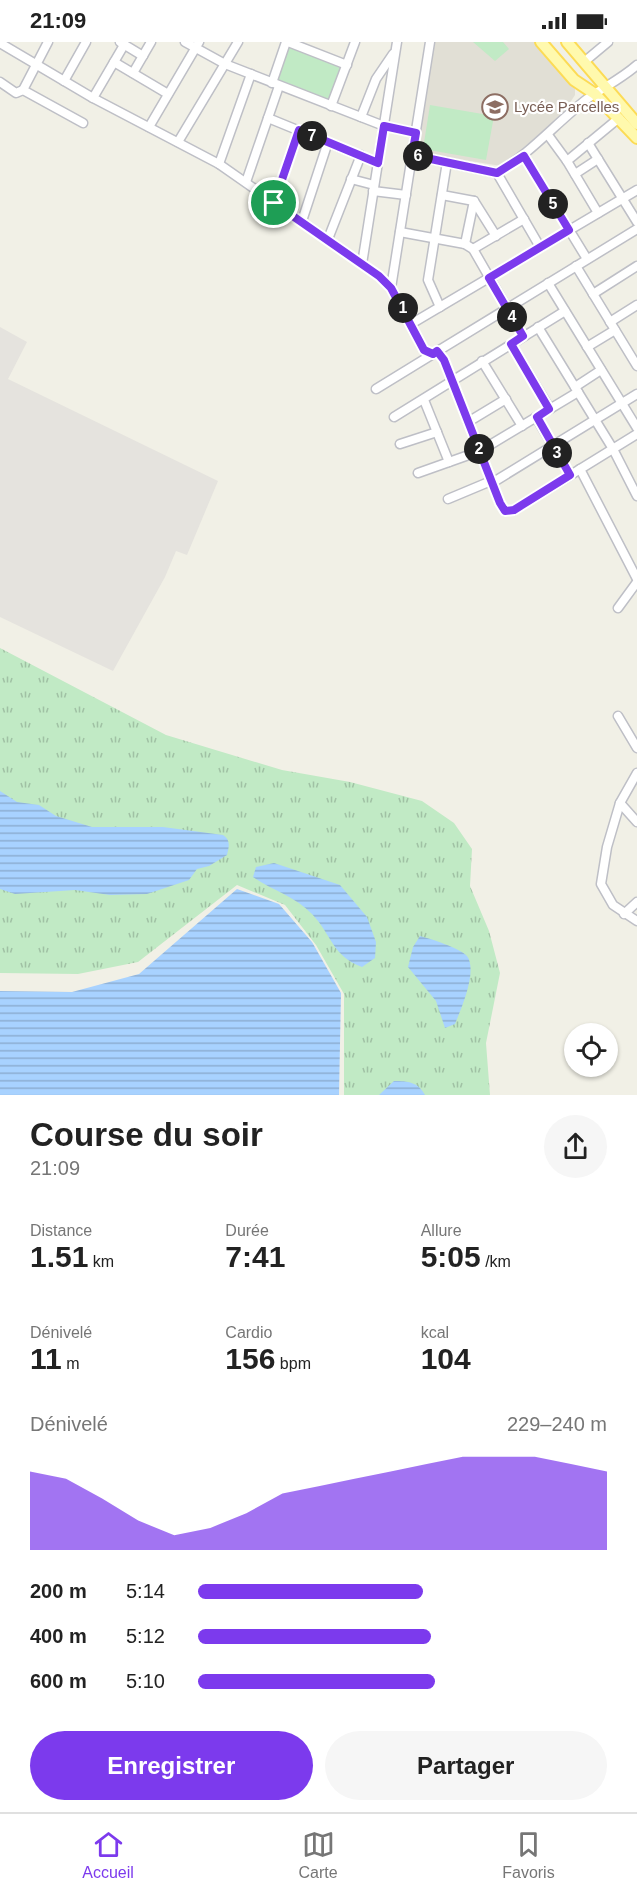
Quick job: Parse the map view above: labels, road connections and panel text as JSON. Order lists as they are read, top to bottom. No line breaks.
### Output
{"places":{"school or university":["Lycée Parcelles"]},"page":{"status":"21:09","pins":["7","6","5","1","4","2","3"],"heading":["Course du soir","21:09"],"stats":[["Distance","1.51 km"],["Durée","7:41"],["Allure","5:05 /km"],["Dénivelé","11 m"],["Cardio","156 bpm"],["kcal","104"]],"chart":["Dénivelé","229–240 m"],"list":[{"name":"200 m","note":"5:14"},{"name":"400 m","note":"5:12"},{"name":"600 m","note":"5:10"}],"buttons":["Enregistrer","Partager"],"tabs":["Accueil","Carte","Favoris"]}}
